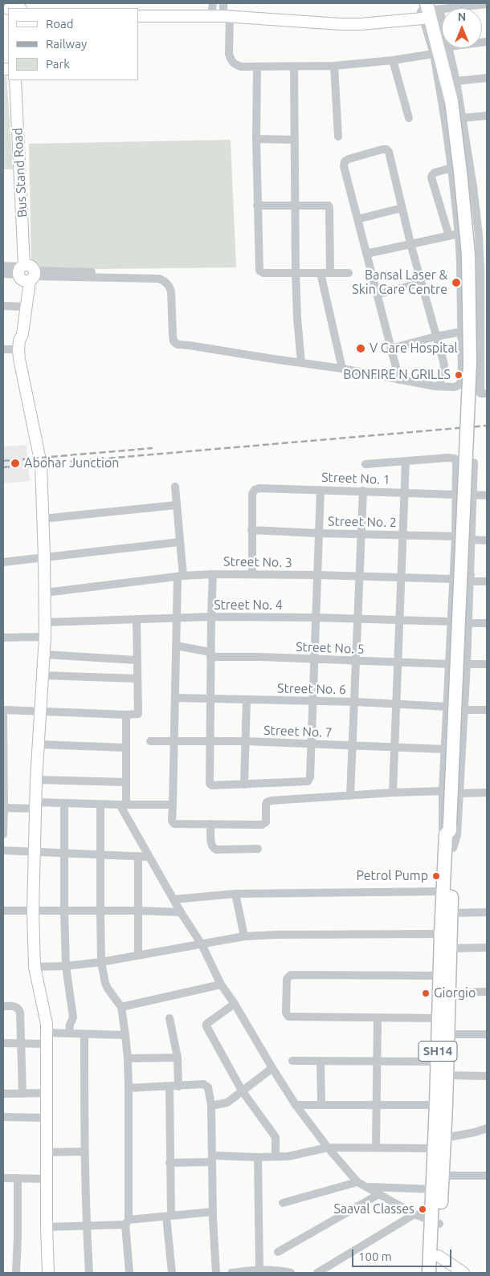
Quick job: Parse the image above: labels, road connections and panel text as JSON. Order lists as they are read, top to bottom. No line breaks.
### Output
{"streets":{"main road":["Bus Stand Road","SH14"],"street":["Street No. 1","Street No. 2","Street No. 3","Street No. 4","Street No. 5","Street No. 6","Street No. 7"]},"crossings":[["Street No. 1","Street No. 2"]],"places":["Bansal Laser & Skin Care Centre","V Care Hospital","BONFIRE N GRILLS","Abohar Junction","Petrol Pump","Giorgio","Saaval Classes"],"legend":["Road","Railway","Park"],"scale_bar":"100 m","north":"top"}
